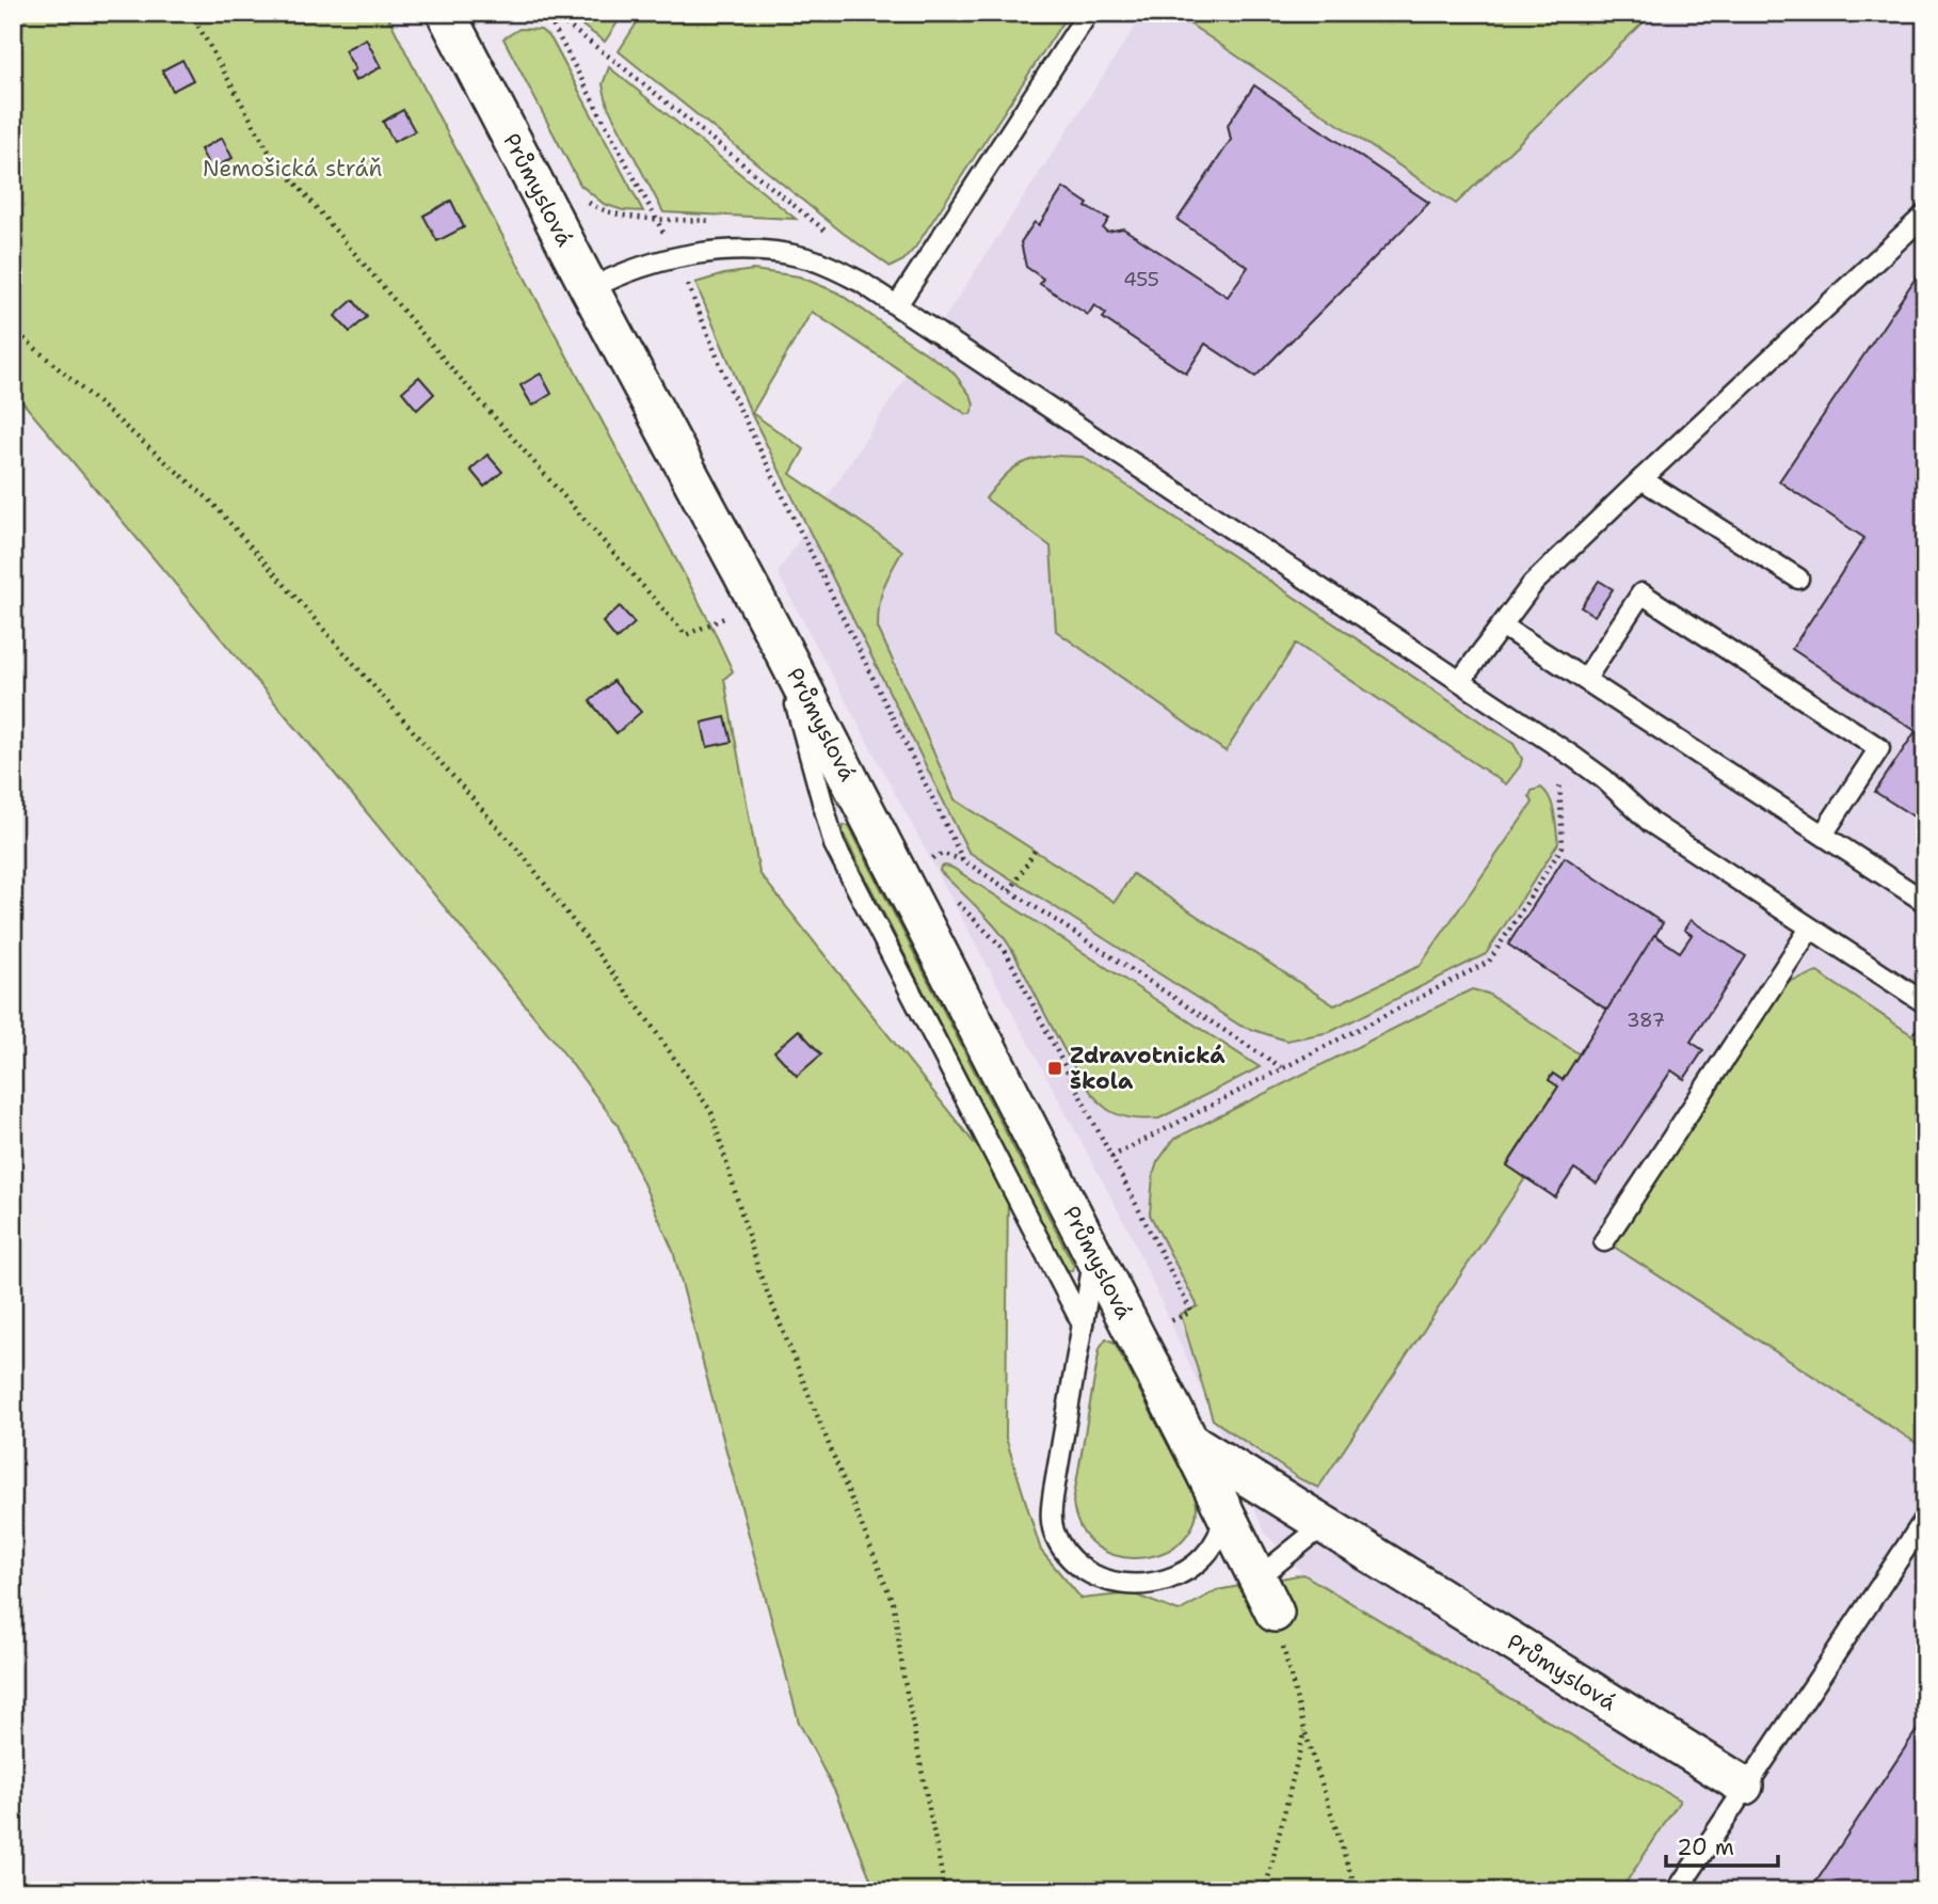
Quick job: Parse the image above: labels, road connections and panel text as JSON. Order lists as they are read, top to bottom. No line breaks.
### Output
{"streets":{"street":["Průmyslová"]},"parks":["Nemošická stráň"],"places":{"transit":["Zdravotnická škola"]},"house_numbers":["455","387"],"scale_bar":"20 m"}
